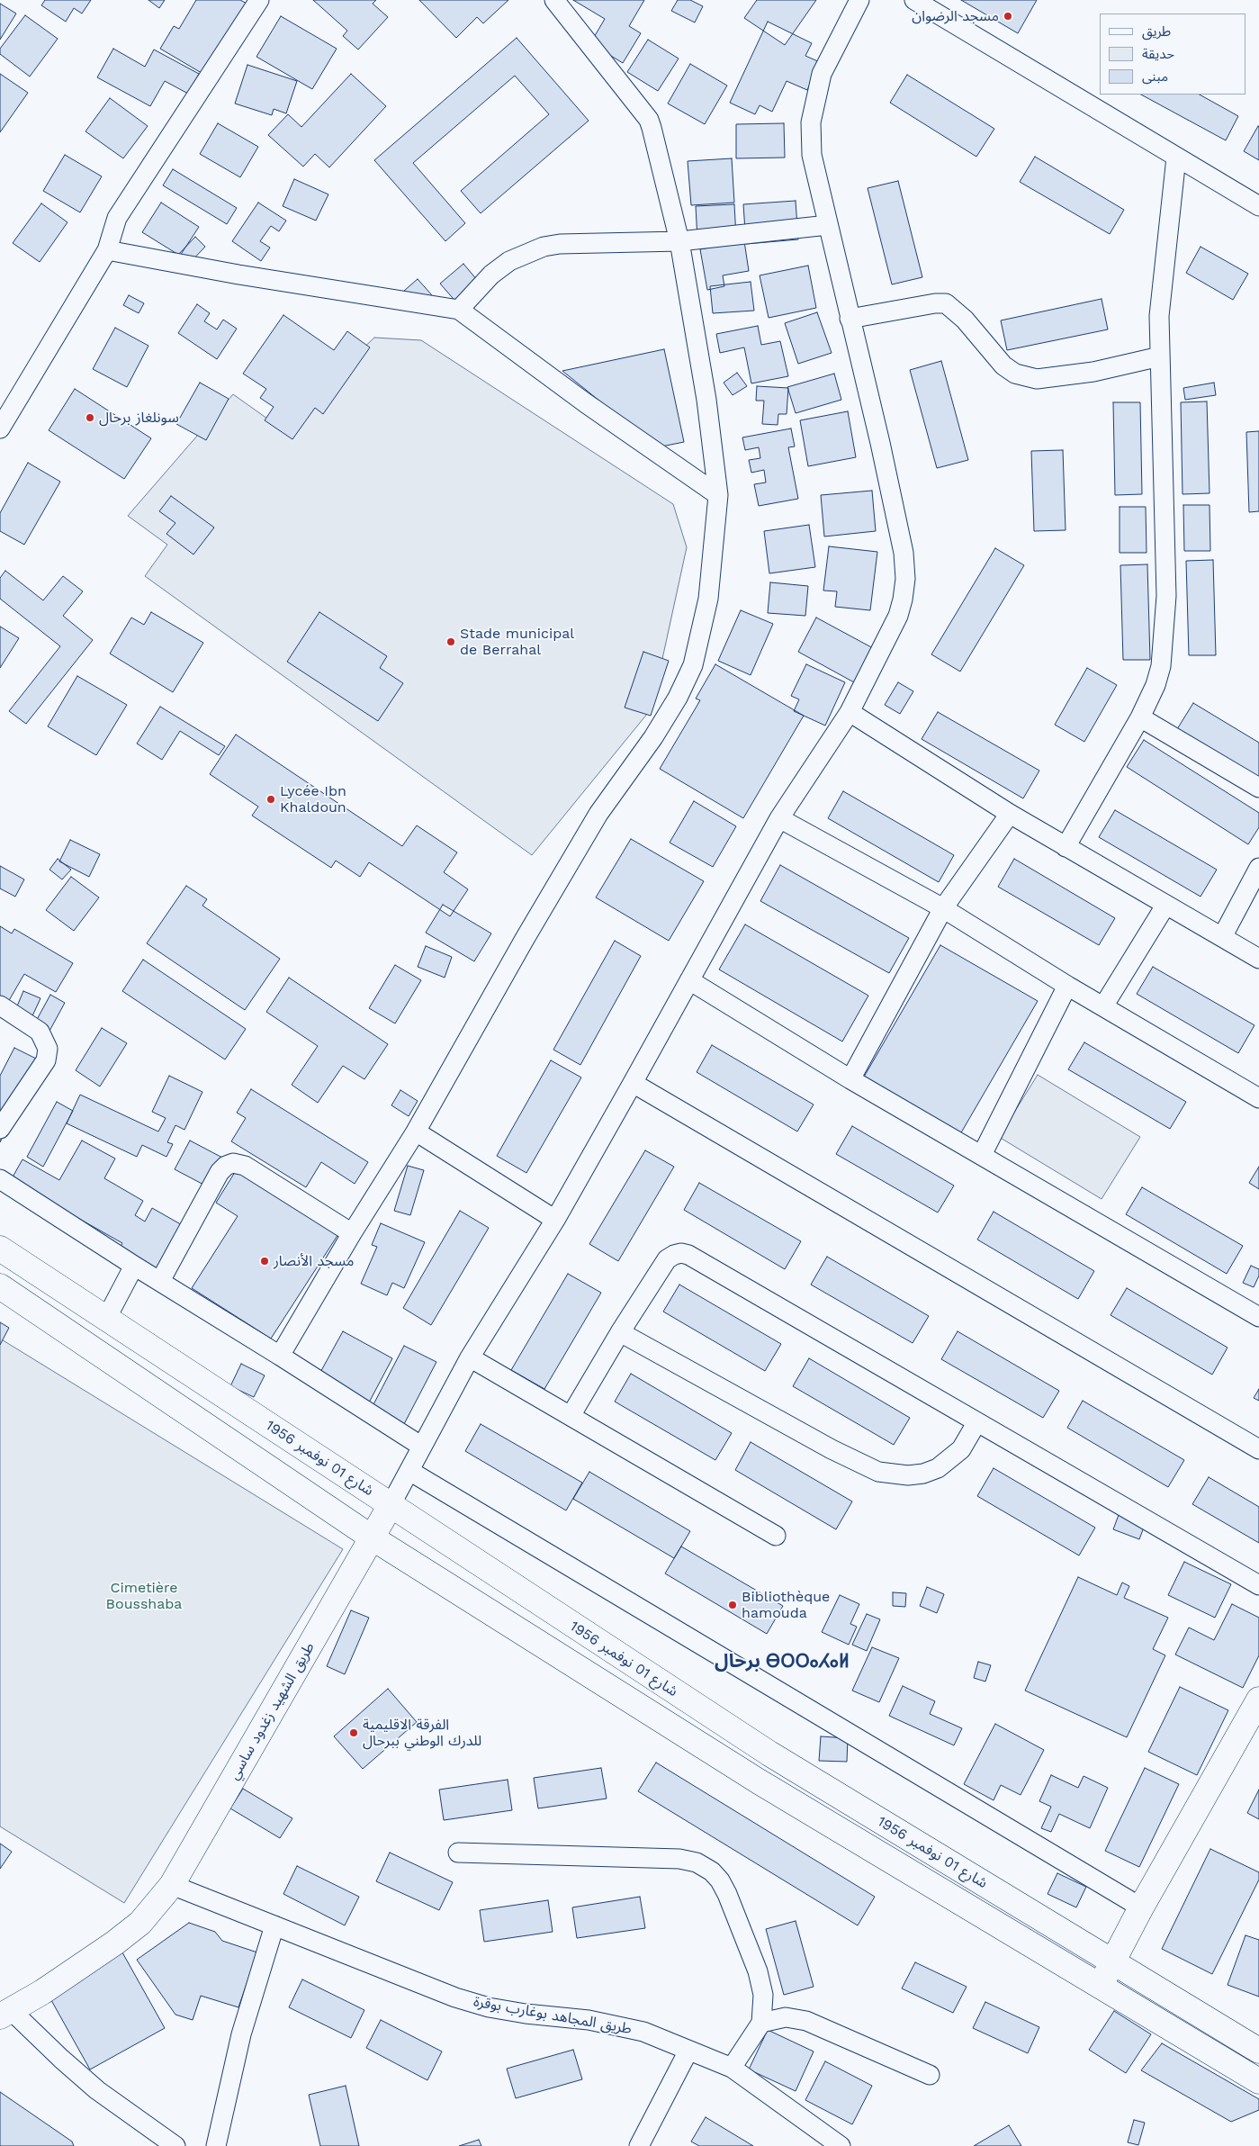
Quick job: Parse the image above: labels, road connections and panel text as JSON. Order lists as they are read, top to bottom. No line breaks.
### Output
{"streets":{"main road":["شارع 01 نوفمبر 1956","طريق الشهيد زغدود ساسي"],"street":["طريق المجاهد بوغارب بوقرة"]},"crossings":[["شارع 01 نوفمبر 1956","طريق الشهيد زغدود ساسي"],["طريق الشهيد زغدود ساسي","طريق المجاهد بوغارب بوقرة"]],"districts":["برحال ⴱⵔⵔⴰⵃⴰⵍ"],"parks":["Cimetière Bousshaba"],"places":["مسجد الرضوان","سونلغاز برحال","Stade municipal de Berrahal","Lycée Ibn Khaldoun","مسجد الأنصار","Bibliothèque hamouda","الفرقة الاقليمية للدرك الوطني ببرحال"],"legend":["طريق","حديقة","مبنى"]}
